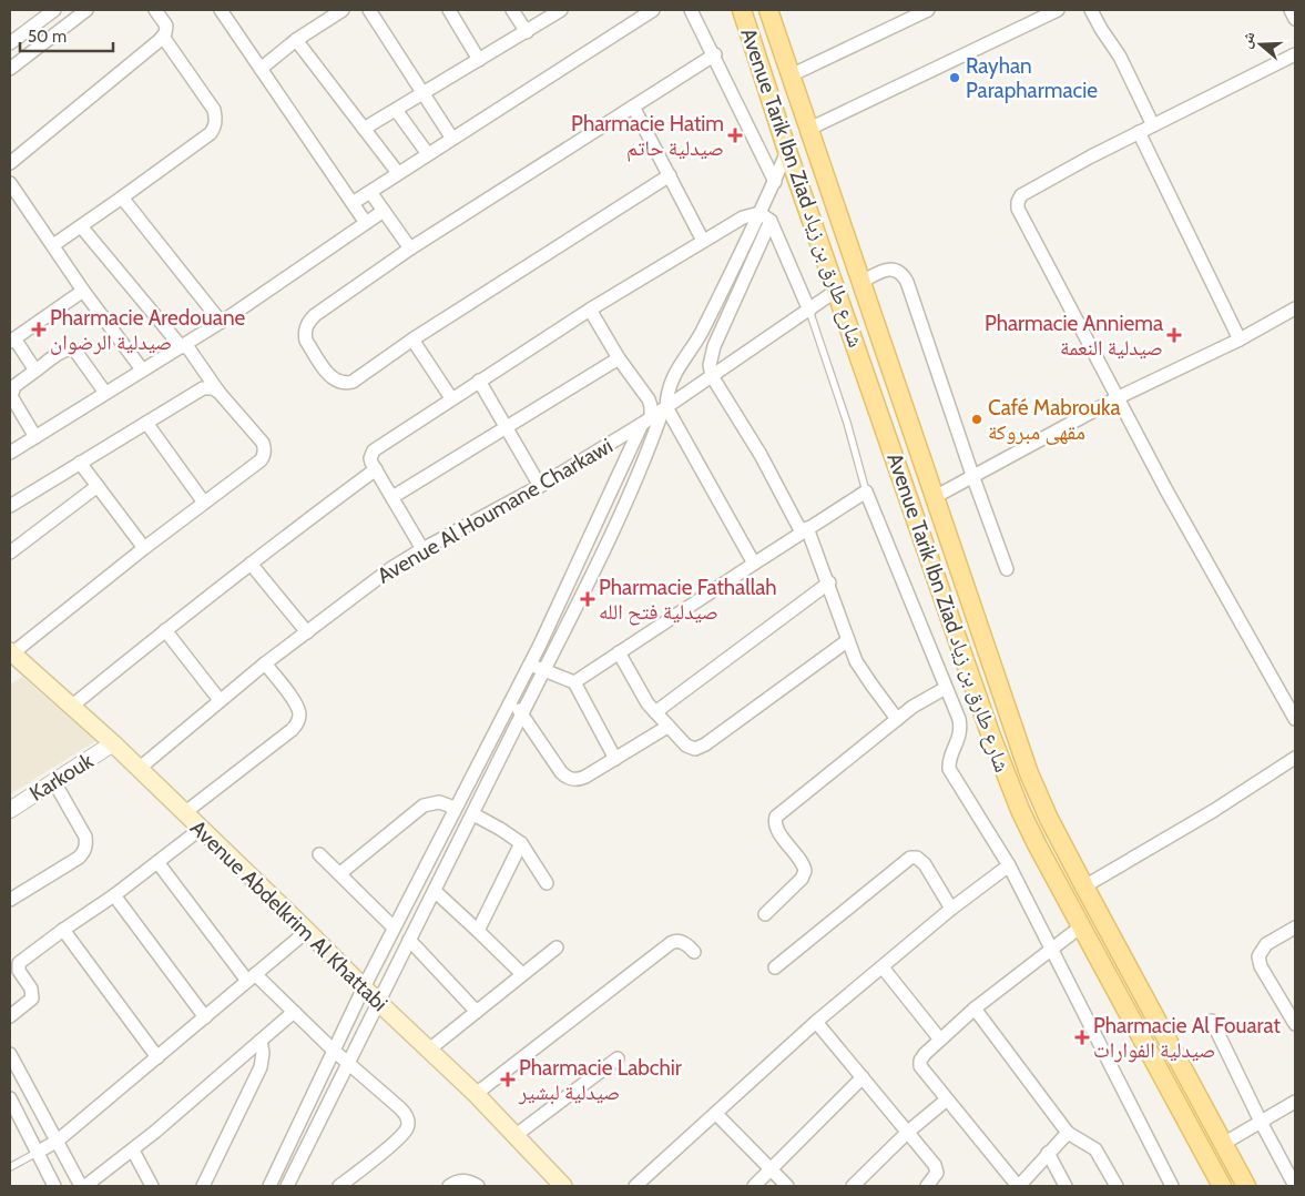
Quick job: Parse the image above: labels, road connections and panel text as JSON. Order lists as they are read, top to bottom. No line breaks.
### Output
{"streets":{"main road":["Avenue Tarik Ibn Ziad شارع طارق بن زياد","Avenue Abdelkrim Al Khattabi"],"street":["Avenue Al Houmane Charkawi","Karkouk"]},"crossings":[["Avenue Tarik Ibn Ziad شارع طارق بن زياد","Avenue Al Houmane Charkawi"],["Avenue Al Houmane Charkawi","Avenue Abdelkrim Al Khattabi"],["Karkouk","Avenue Abdelkrim Al Khattabi"]],"places":{"other":["Rayhan Parapharmacie","Café Mabrouka مقهى مبروكة"],"health":["Pharmacie Hatim صيدلية حاتم","Pharmacie Aredouane صيدلية الرضوان","Pharmacie Anniema صيدلية النعمة","Pharmacie Fathallah صيدلية فتح الله","Pharmacie Al Fouarat صيدلية الفوارات","Pharmacie Labchir صيدلية لبشير"]},"scale_bar":"50 m","north":"left"}
